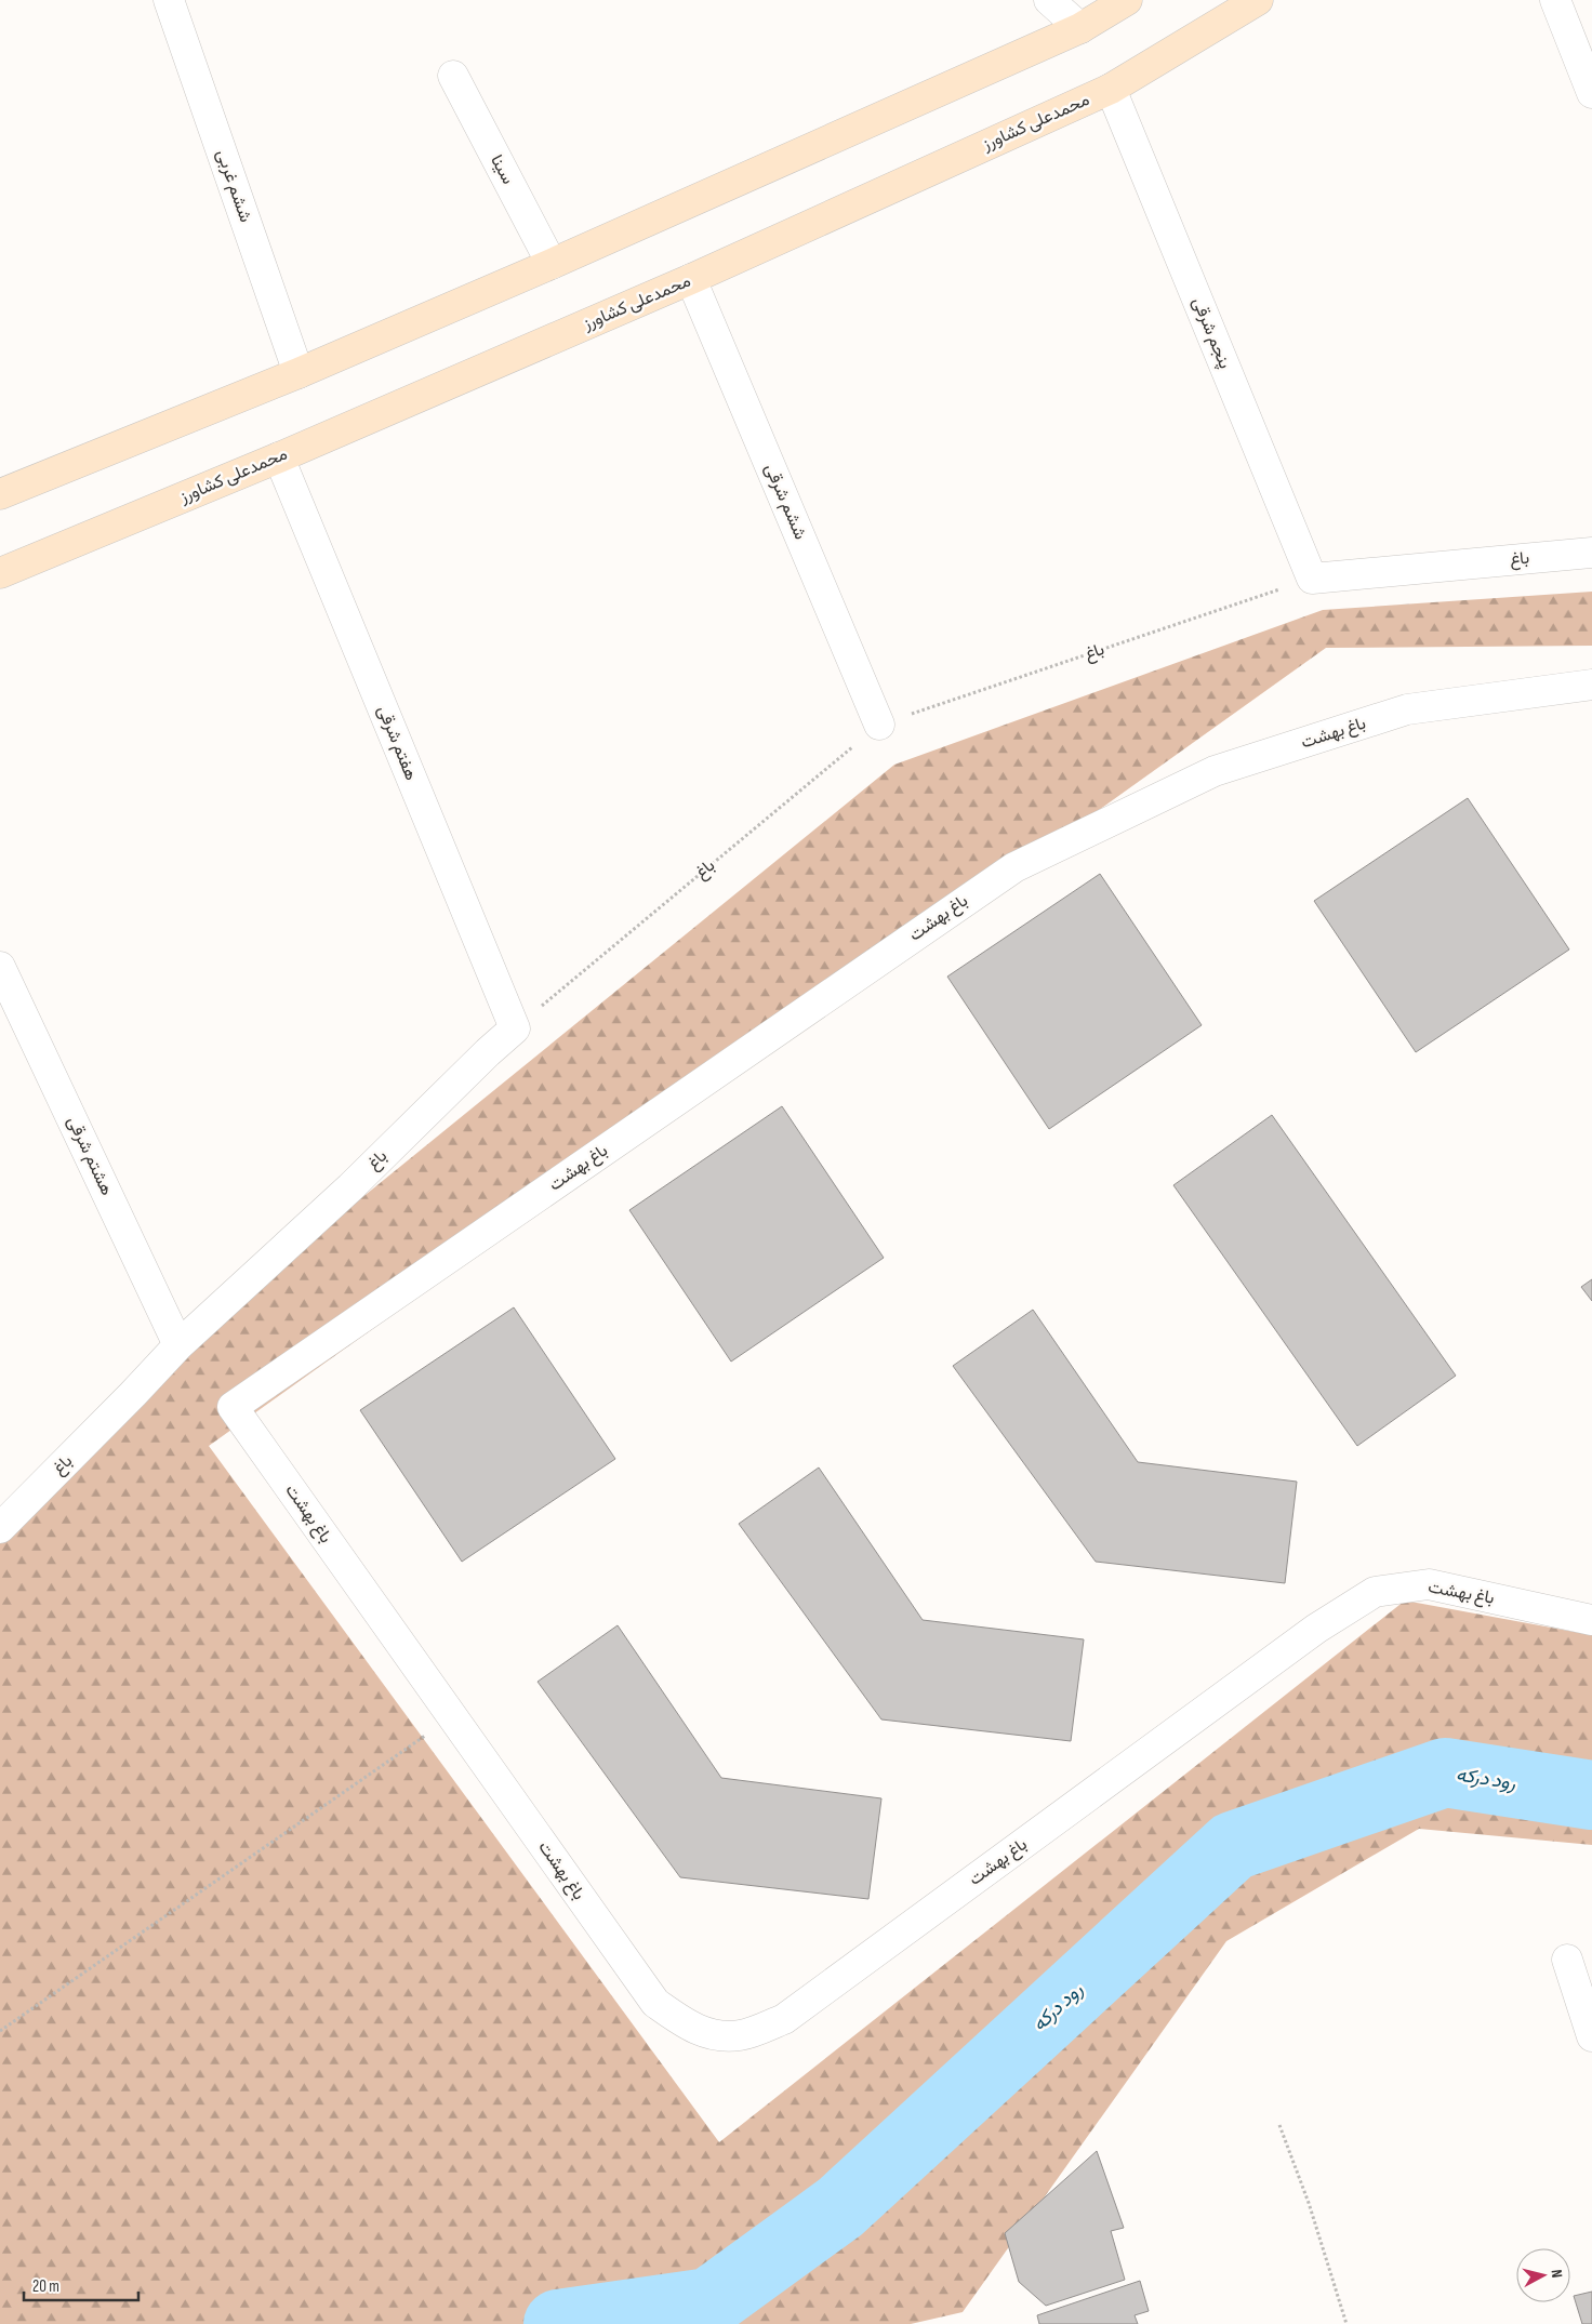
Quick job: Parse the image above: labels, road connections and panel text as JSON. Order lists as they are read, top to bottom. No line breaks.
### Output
{"streets":{"main road":["محمدعلی کشاورز"],"street":["سینا","ششم غربی","پنجم شرقی","ششم شرقی","باغ","باغ بهشت","هفتم شرقی","هشتم شرقی"]},"crossings":[["محمدعلی کشاورز","پنجم شرقی"],["محمدعلی کشاورز","ششم شرقی"],["محمدعلی کشاورز","هفتم شرقی"],["پنجم شرقی","باغ"],["ششم شرقی","باغ"],["باغ","هفتم شرقی"],["باغ","هشتم شرقی"]],"water":["رود درکه"],"scale_bar":"20 m","north":"right"}
